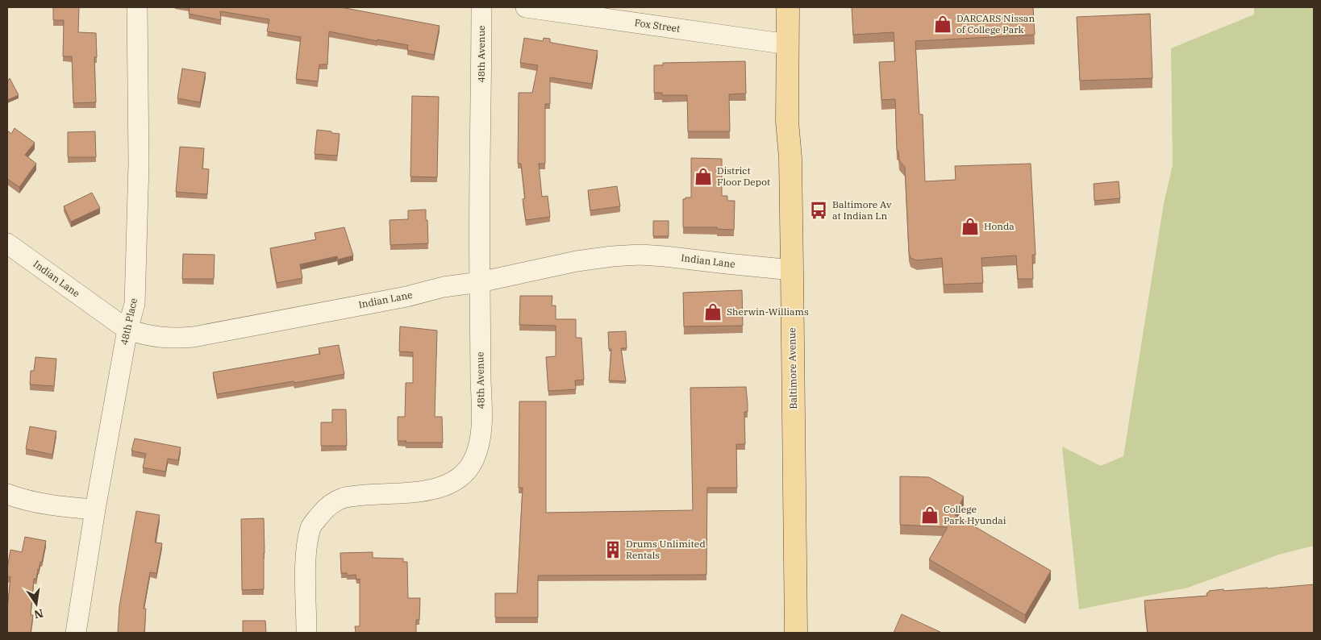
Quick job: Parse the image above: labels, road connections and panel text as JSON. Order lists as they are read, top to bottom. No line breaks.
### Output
{"streets":{"main road":["Baltimore Avenue"],"street":["Fox Street","48th Avenue","Indian Lane","48th Place"]},"crossings":[["Fox Street","Baltimore Avenue"],["48th Avenue","Indian Lane"],["Indian Lane","48th Place"],["Indian Lane","Baltimore Avenue"]],"places":{"shop":["DARCARS Nissan of College Park","District Floor Depot","Honda","Sherwin-Williams","College Park Hyundai"],"bus stop":["Baltimore Av at Indian Ln"],"building":["Drums Unlimited Rentals"]},"north":"bottom"}
